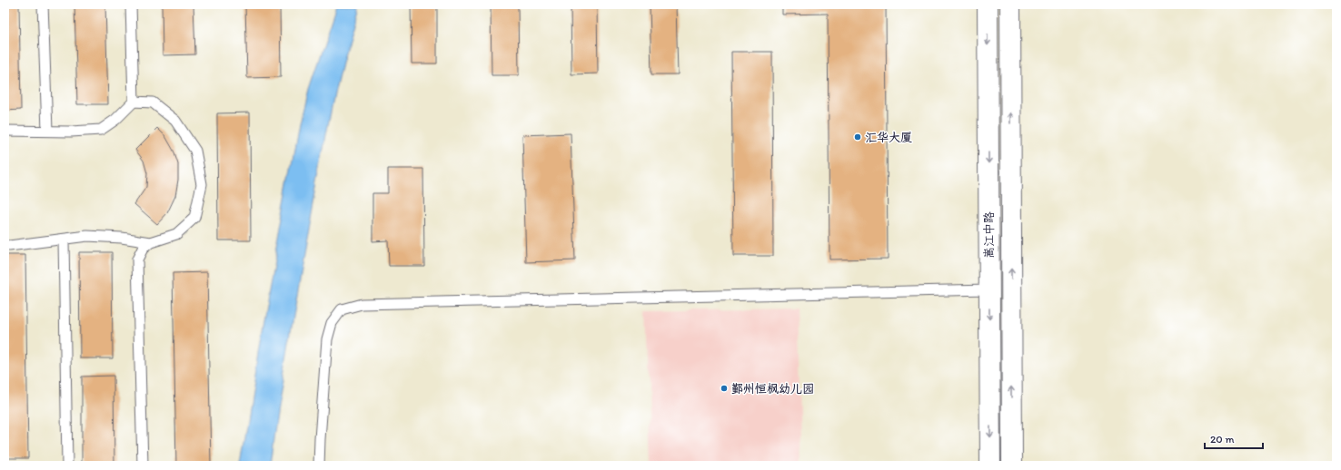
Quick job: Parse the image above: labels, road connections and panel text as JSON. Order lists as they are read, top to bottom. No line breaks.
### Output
{"streets":{"main road":["嵩江中路"]},"places":["汇华大厦","鄞州恒枫幼儿园"],"scale_bar":"20 m"}
